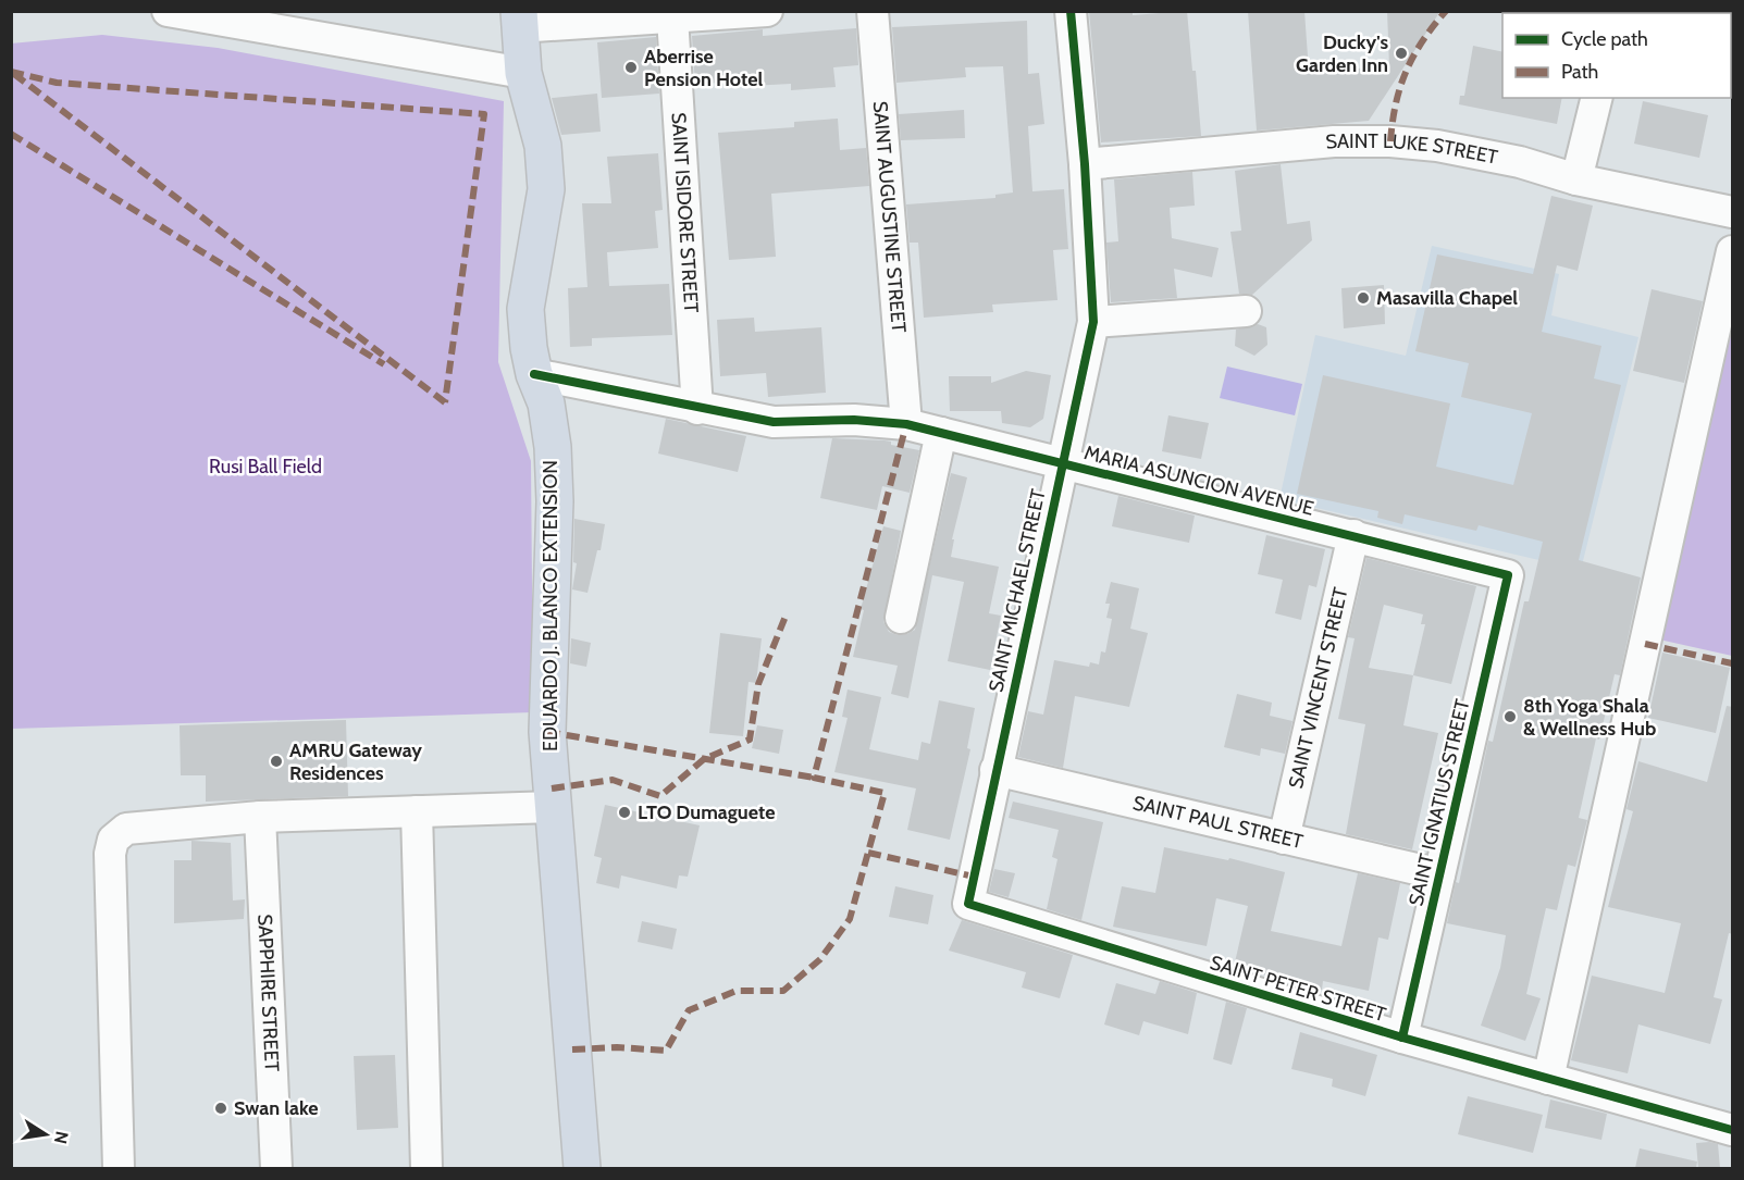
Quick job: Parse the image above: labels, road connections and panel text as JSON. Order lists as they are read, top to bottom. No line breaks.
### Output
{"streets":{"main road":["EDUARDO J. BLANCO EXTENSION"],"street":["SAINT LUKE STREET","SAINT ISIDORE STREET","SAINT AUGUSTINE STREET","MARIA ASUNCION AVENUE","SAINT MICHAEL STREET","SAINT VINCENT STREET","SAINT IGNATIUS STREET","SAINT PAUL STREET","SAINT PETER STREET","SAPPHIRE STREET"]},"crossings":[["SAINT LUKE STREET","SAINT MICHAEL STREET"],["SAINT ISIDORE STREET","MARIA ASUNCION AVENUE"],["SAINT AUGUSTINE STREET","MARIA ASUNCION AVENUE"],["MARIA ASUNCION AVENUE","SAINT MICHAEL STREET"],["MARIA ASUNCION AVENUE","EDUARDO J. BLANCO EXTENSION"],["MARIA ASUNCION AVENUE","SAINT VINCENT STREET"],["MARIA ASUNCION AVENUE","SAINT IGNATIUS STREET"],["SAINT MICHAEL STREET","SAINT PAUL STREET"],["SAINT MICHAEL STREET","SAINT PETER STREET"],["SAINT VINCENT STREET","SAINT PAUL STREET"],["SAINT IGNATIUS STREET","SAINT PAUL STREET"],["SAINT IGNATIUS STREET","SAINT PETER STREET"]],"parks":["Rusi Ball Field"],"places":["Ducky's Garden Inn","Aberrise Pension Hotel","Masavilla Chapel","8th Yoga Shala & Wellness Hub","AMRU Gateway Residences","LTO Dumaguete","Swan lake"],"legend":["Cycle path","Path"],"north":"right"}
